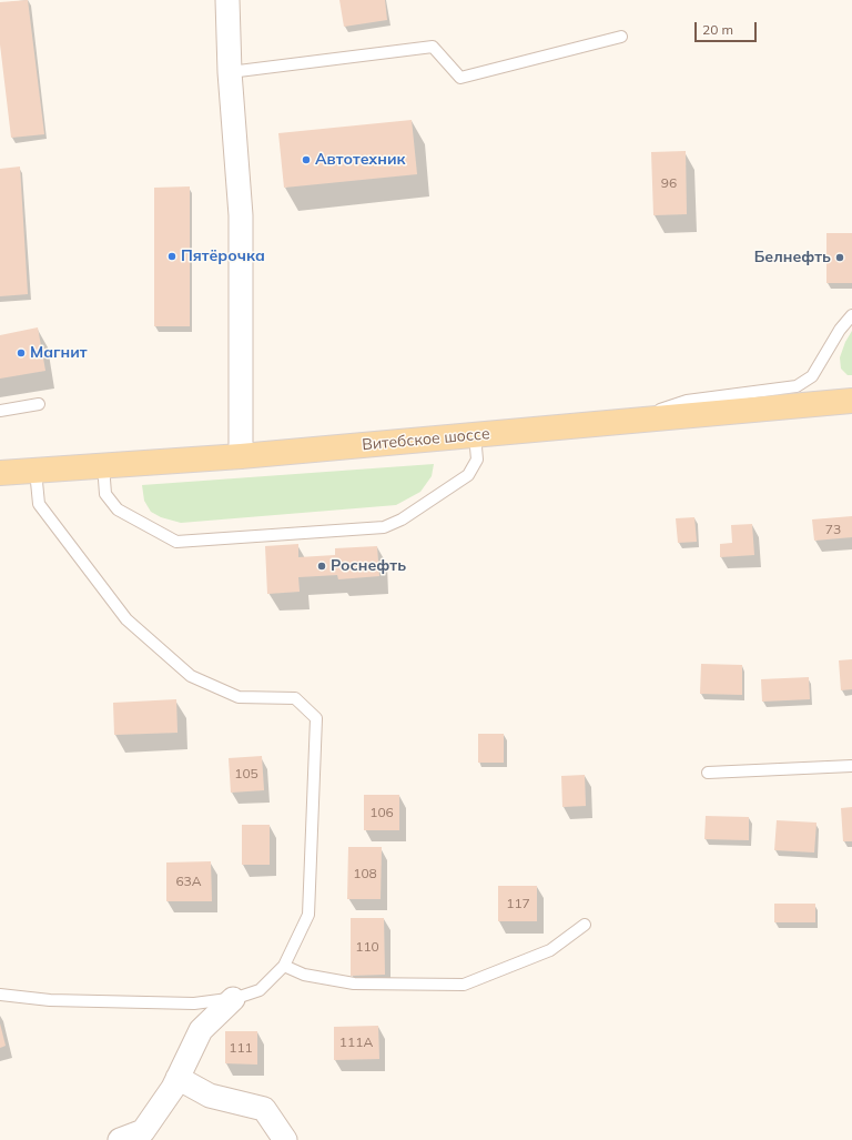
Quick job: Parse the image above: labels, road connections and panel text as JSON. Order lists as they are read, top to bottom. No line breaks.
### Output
{"streets":{"main road":["Витебское шоссе"]},"places":["Автотехник","Пятёрочка","Белнефть","Магнит","Роснефть"],"house_numbers":["96","73","105","106","108","63А","117","110","111А","111"],"scale_bar":"20 m"}
